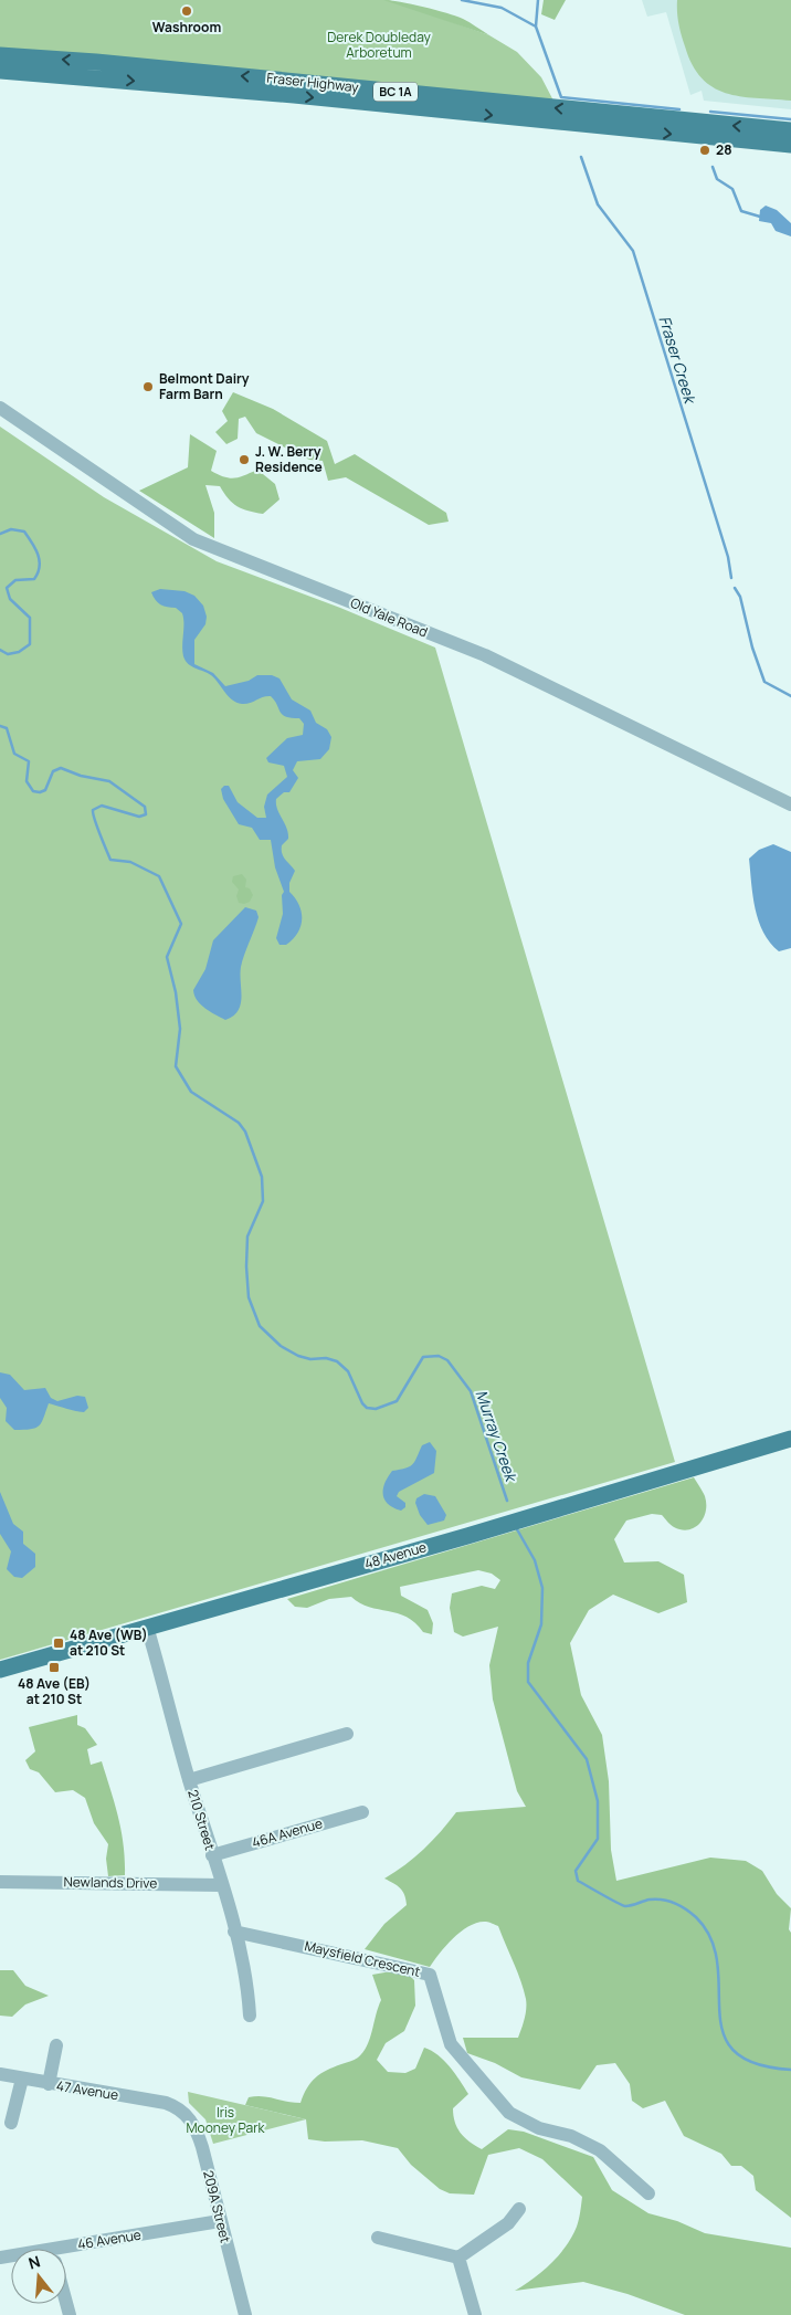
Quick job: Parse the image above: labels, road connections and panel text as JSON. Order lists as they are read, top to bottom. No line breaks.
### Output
{"streets":{"main road":["Fraser Highway","BC 1A","48 Avenue"],"street":["Old Yale Road","210 Street","46A Avenue","Newlands Drive","Maysfield Crescent","47 Avenue","209A Street","46 Avenue"]},"crossings":[["48 Avenue","210 Street"],["210 Street","46A Avenue"],["210 Street","Newlands Drive"],["210 Street","Maysfield Crescent"],["47 Avenue","209A Street"],["209A Street","46 Avenue"]],"water":["Fraser Creek","Murray Creek"],"parks":["Derek Doubleday Arboretum","Iris Mooney Park"],"places":{"other":["Washroom","28","Belmont Dairy Farm Barn","J. W. Berry Residence"],"transit":["48 Ave (WB) at 210 St","48 Ave (EB) at 210 St"]},"north":"top"}
